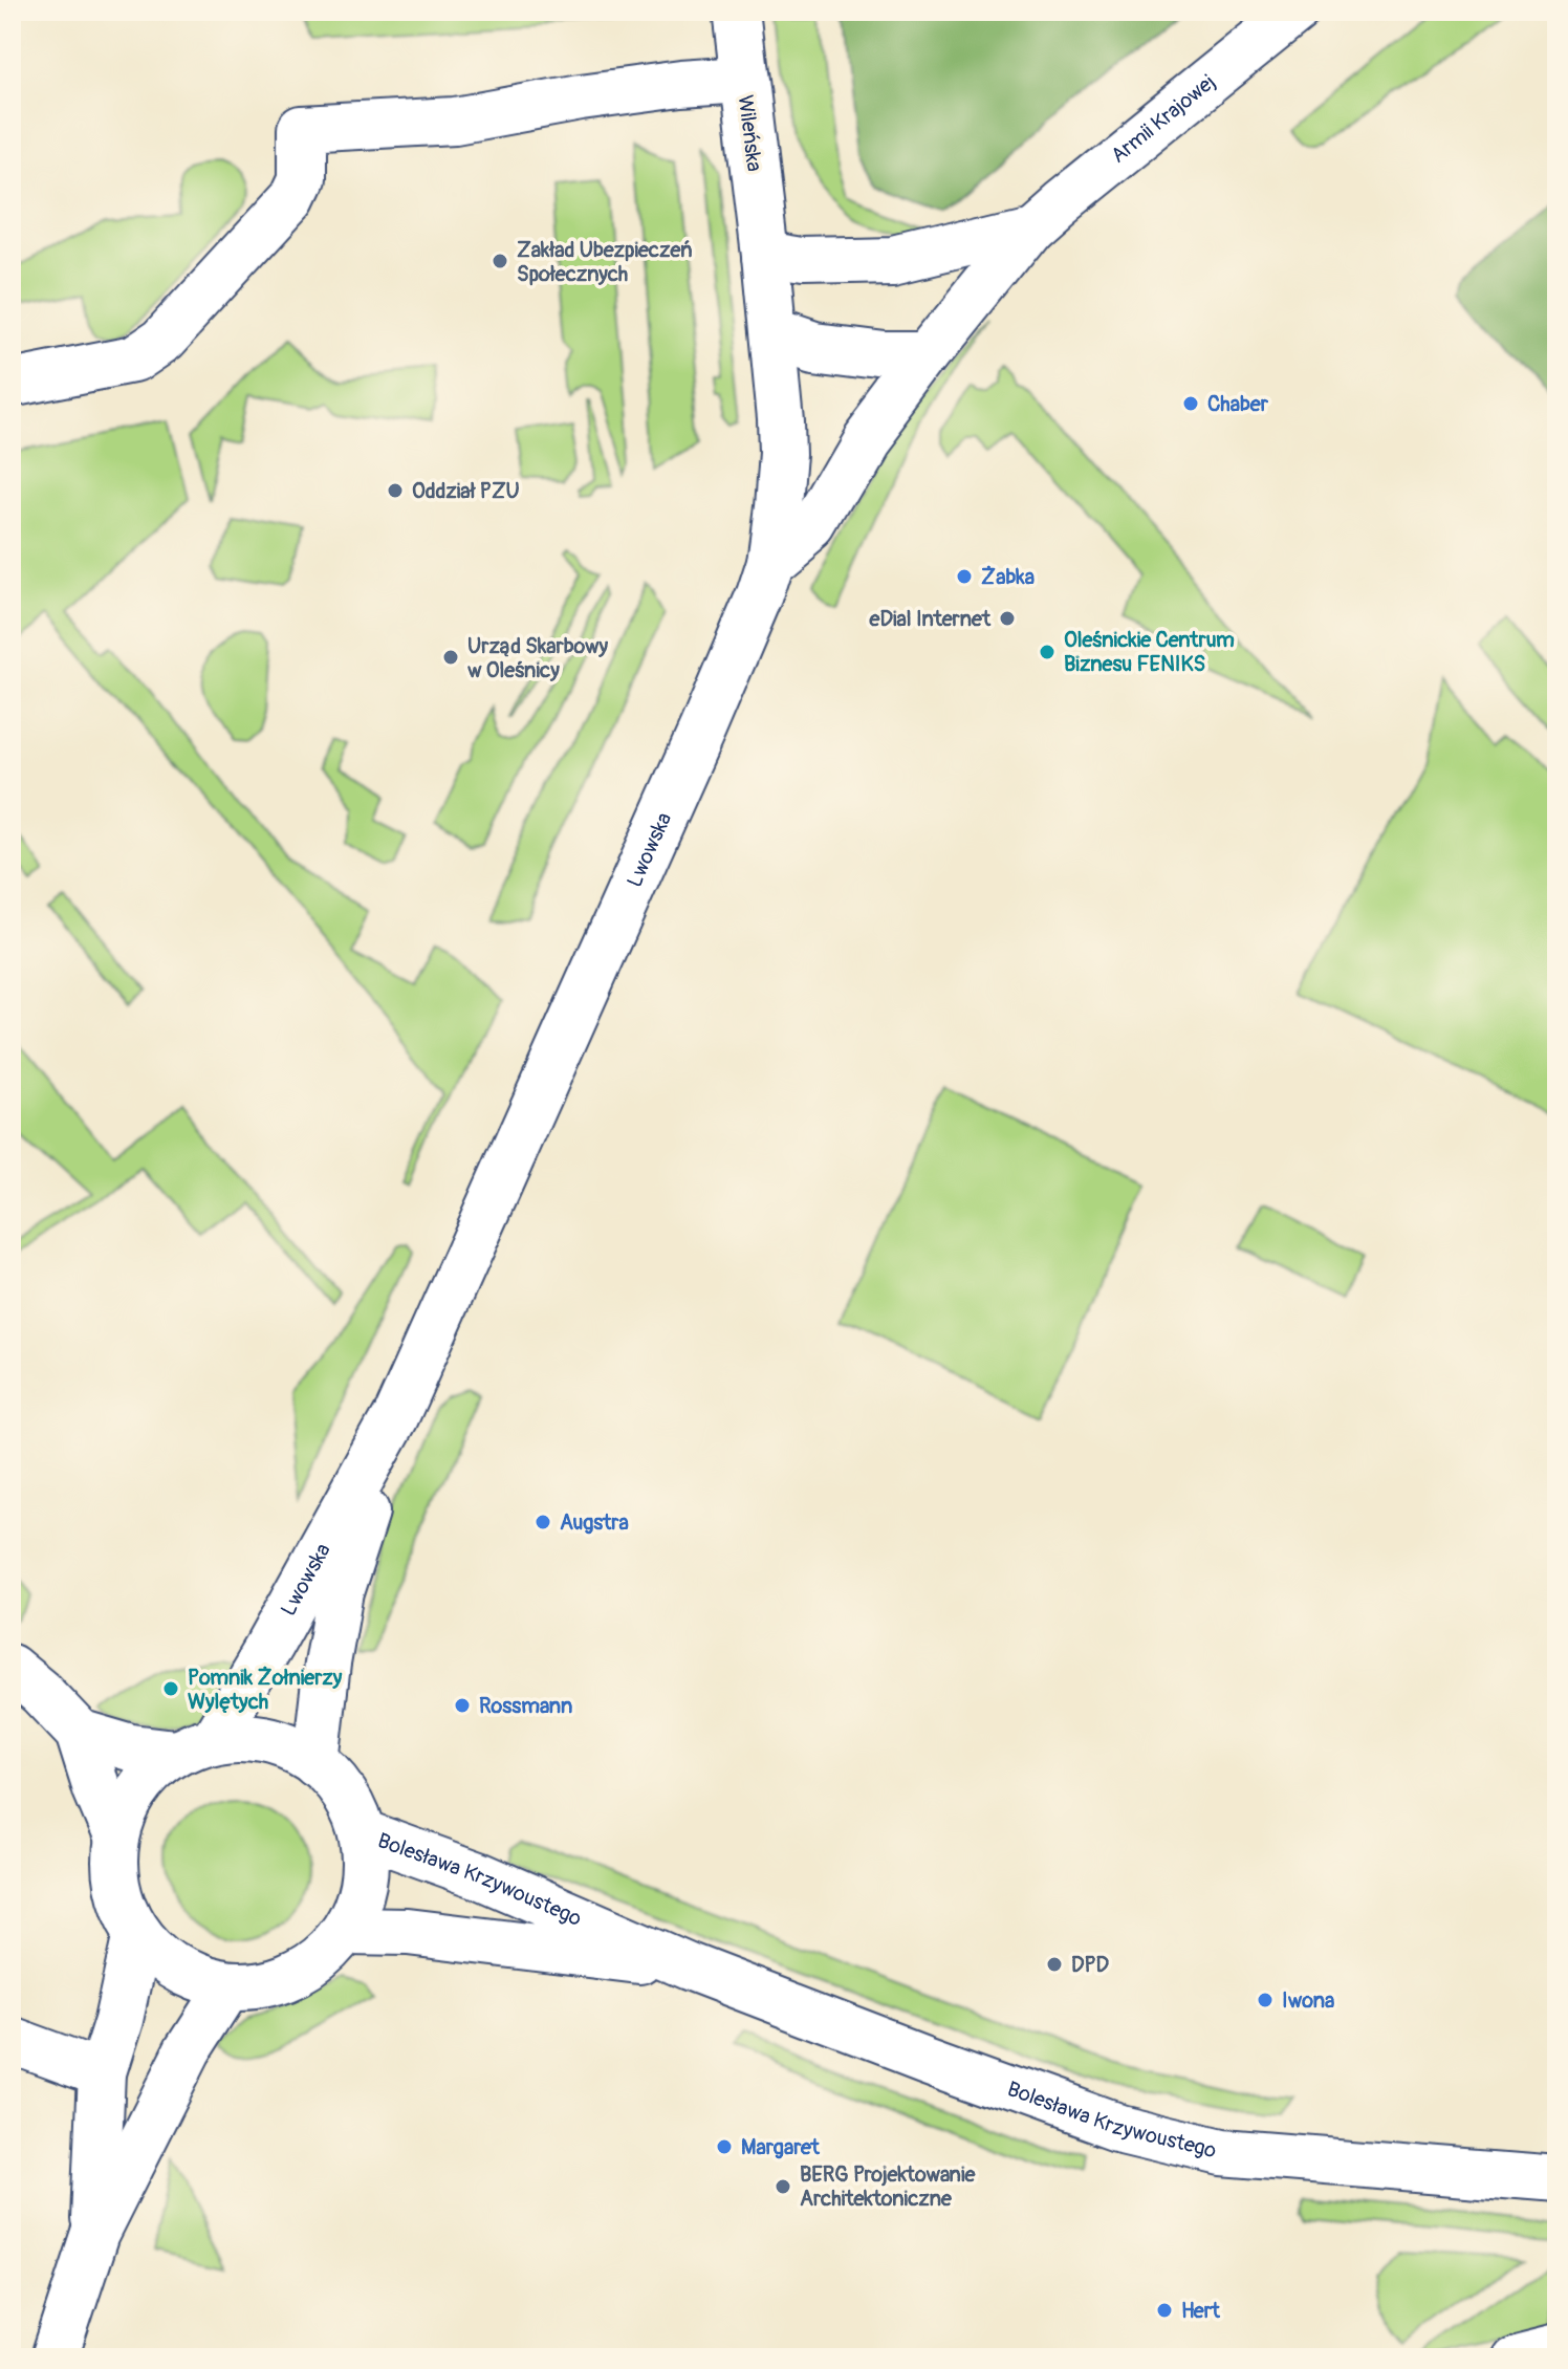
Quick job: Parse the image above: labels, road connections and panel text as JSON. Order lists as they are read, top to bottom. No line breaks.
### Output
{"streets":{"street":["Armii Krajowej","Wileńska","Lwowska","Bolesława Krzywoustego"]},"crossings":[["Armii Krajowej","Wileńska"],["Armii Krajowej","Lwowska"],["Wileńska","Lwowska"],["Lwowska","Bolesława Krzywoustego"]],"places":["Zakład Ubezpieczeń Społecznych","Chaber","Oddział PZU","Żabka","eDial Internet","Oleśnickie Centrum Biznesu FENIKS","Urząd Skarbowy w Oleśnicy","Augstra","Pomnik Żołnierzy Wylętych","Rossmann","DPD","Iwona","Margaret","BERG Projektowanie Architektoniczne","Hert"]}
